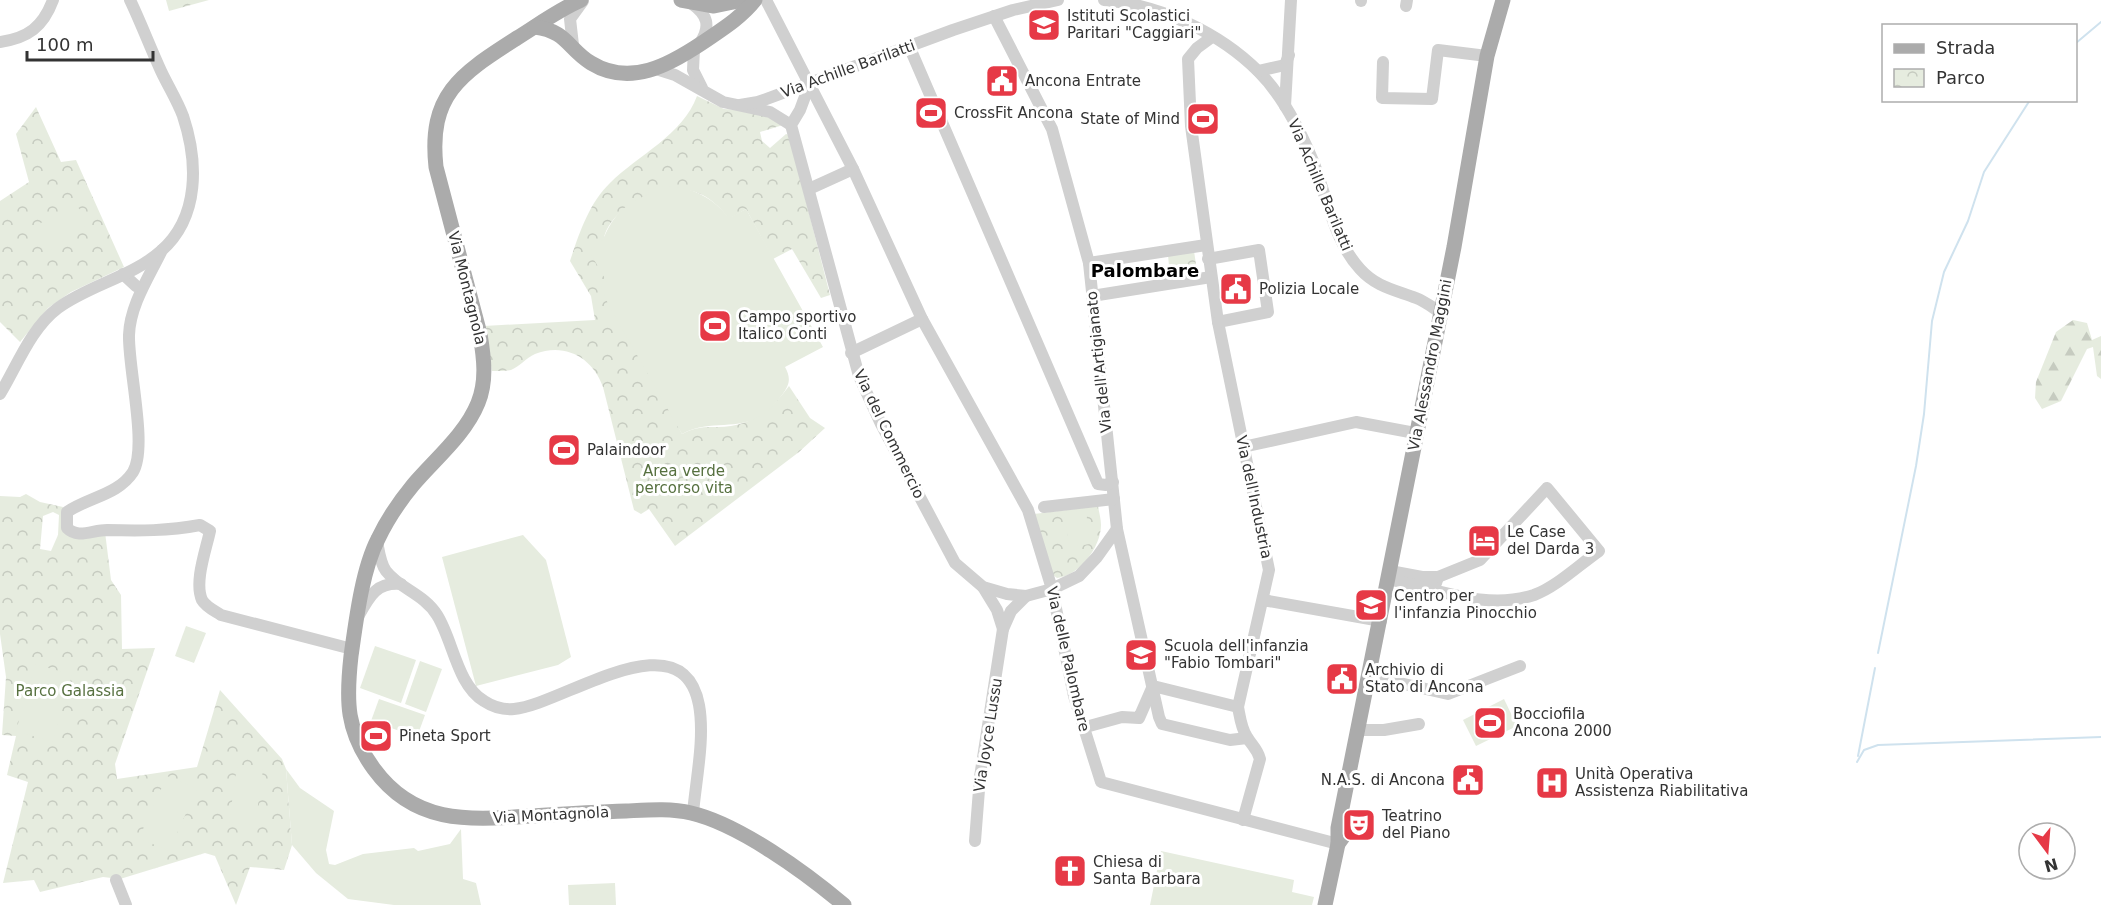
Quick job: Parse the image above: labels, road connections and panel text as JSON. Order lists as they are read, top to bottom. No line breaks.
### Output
{"streets":{"main road":["Via Achille Barilatti","Via Montagnola","Via Alessandro Maggini"],"street":["Via dell'Artigianato","Via del Commercio","Via dell'Industria","Via delle Palombare","Via Joyce Lussu"]},"crossings":[["Via Achille Barilatti","Via Montagnola"],["Via Achille Barilatti","Via dell'Artigianato"],["Via Achille Barilatti","Via Alessandro Maggini"],["Via Achille Barilatti","Via del Commercio"],["Via Achille Barilatti","Via dell'Industria"],["Via Achille Barilatti","Via delle Palombare"],["Via dell'Artigianato","Via del Commercio"],["Via Alessandro Maggini","Via delle Palombare"],["Via del Commercio","Via delle Palombare"],["Via del Commercio","Via Joyce Lussu"]],"districts":["Palombare"],"parks":["Area verde percorso vita","Parco Galassia"],"places":{"school or university":["Istituti Scolastici Paritari \"Caggiari\"","Centro per l'infanzia Pinocchio","Scuola dell'infanzia \"Fabio Tombari\""],"public building":["Ancona Entrate","Polizia Locale","Archivio di Stato di Ancona","N.A.S. di Ancona"],"sports":["CrossFit Ancona","State of Mind","Campo sportivo Italico Conti","Palaindoor","Bocciofila Ancona 2000","Pineta Sport"],"hotel":["Le Case del Darda 3"],"hospital":["Unità Operativa Assistenza Riabilitativa"],"theatre":["Teatrino del Piano"],"church":["Chiesa di Santa Barbara"]},"legend":["Strada","Parco"],"scale_bar":"100 m","north":"bottom"}
